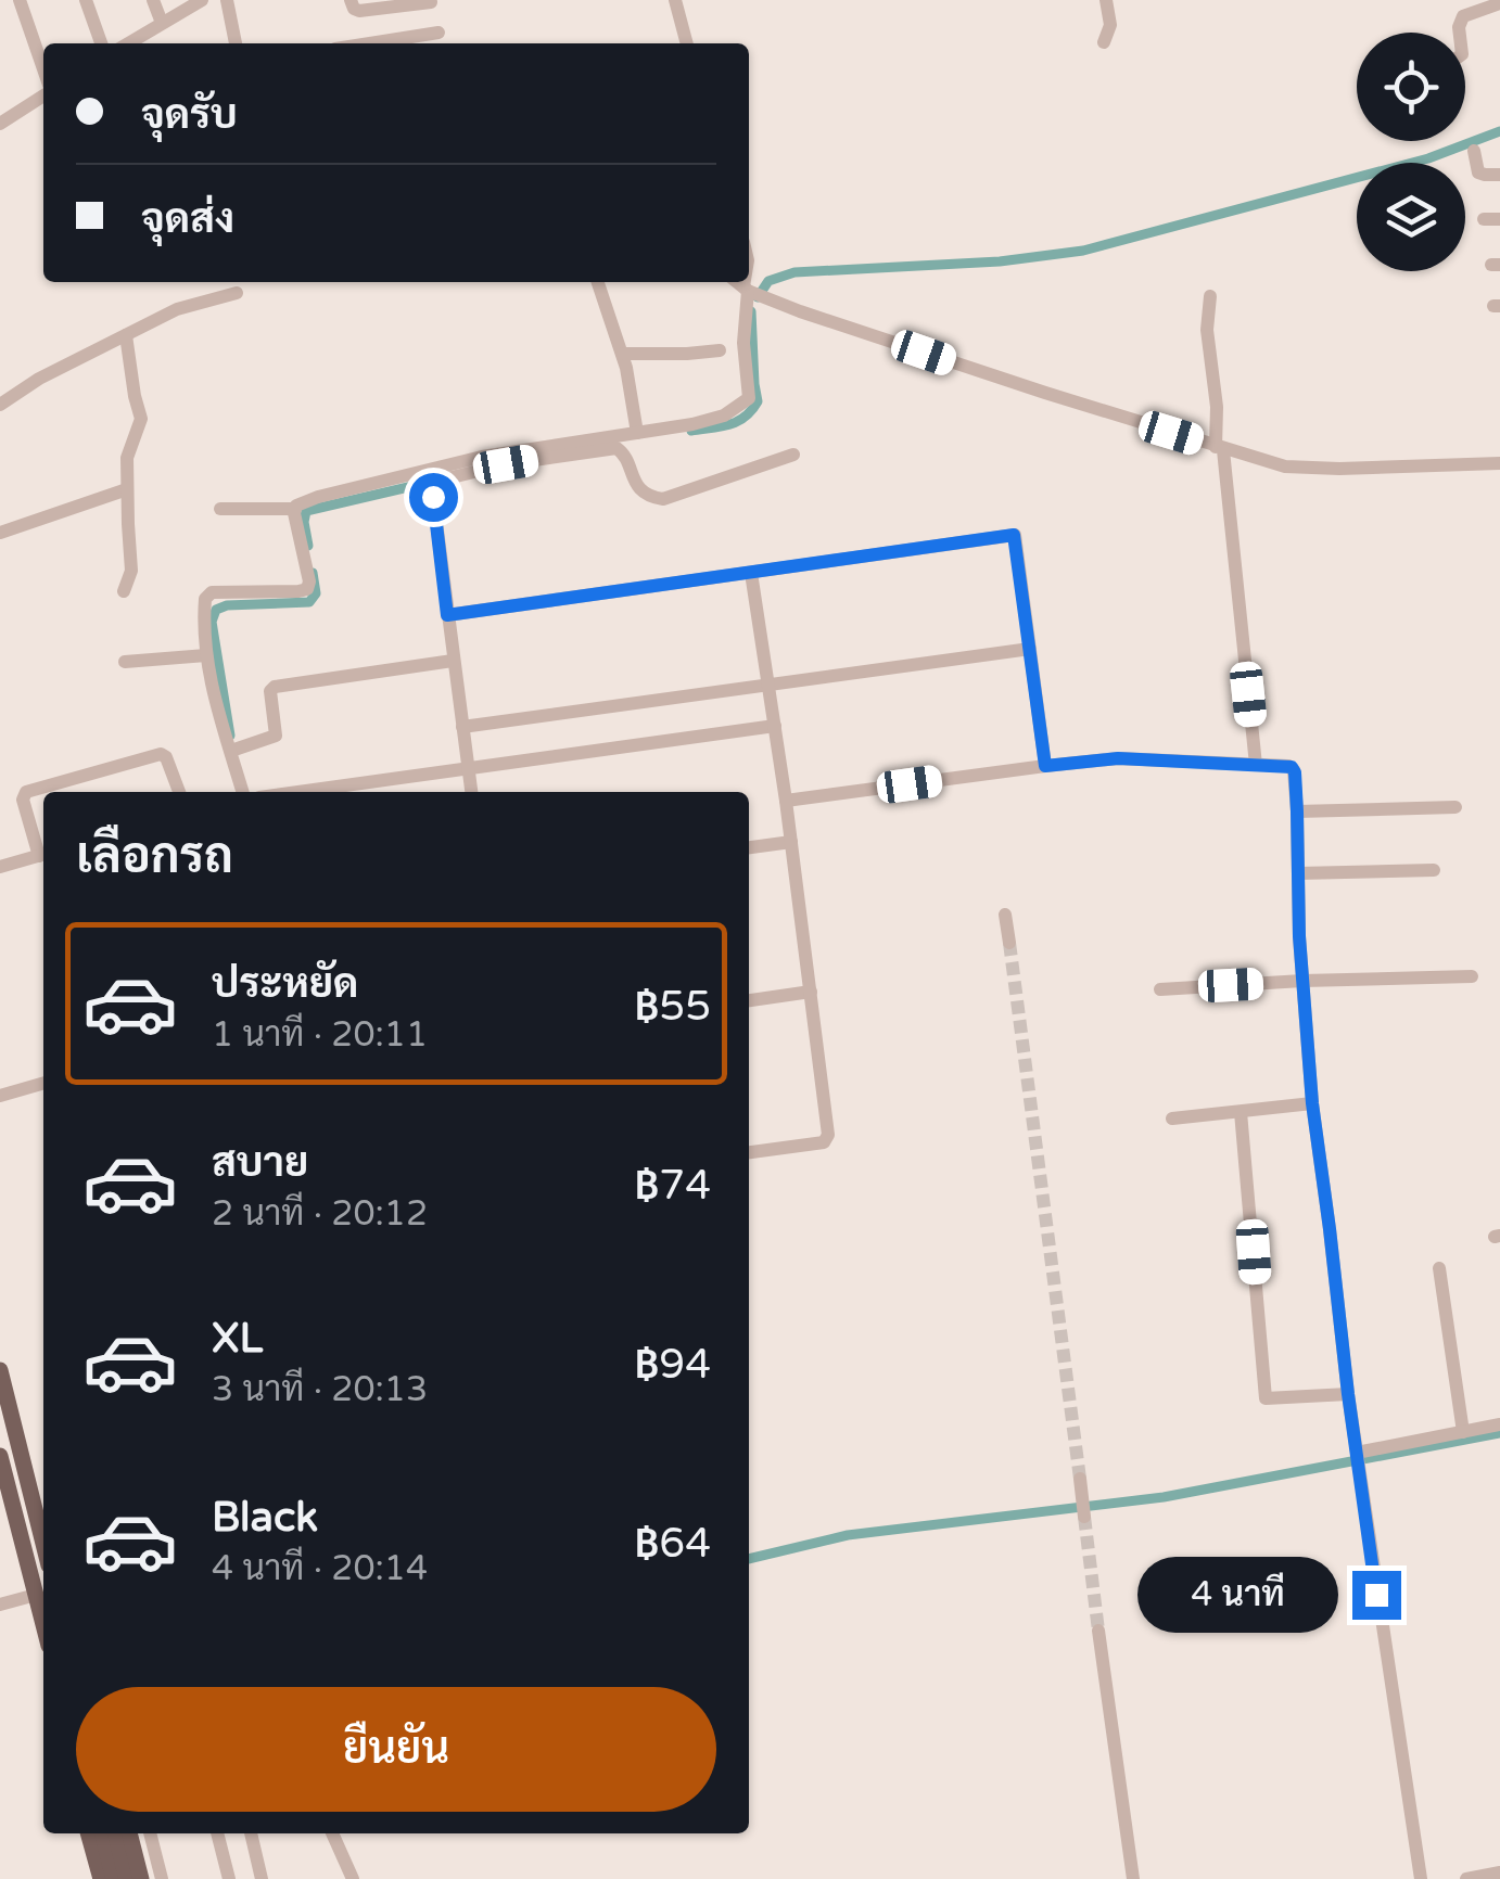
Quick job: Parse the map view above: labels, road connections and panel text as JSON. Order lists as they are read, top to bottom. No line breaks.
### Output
{"page":{"banner":["จุดรับ","จุดส่ง"],"heading":"เลือกรถ","list":[{"name":"ประหยัด","note":"1 นาที · 20:11","value":"฿55"},{"name":"สบาย","note":"2 นาที · 20:12","value":"฿74"},{"name":"XL","note":"3 นาที · 20:13","value":"฿94"},{"name":"Black","note":"4 นาที · 20:14","value":"฿64"}],"bubble":"4 นาที","buttons":"ยืนยัน"}}
